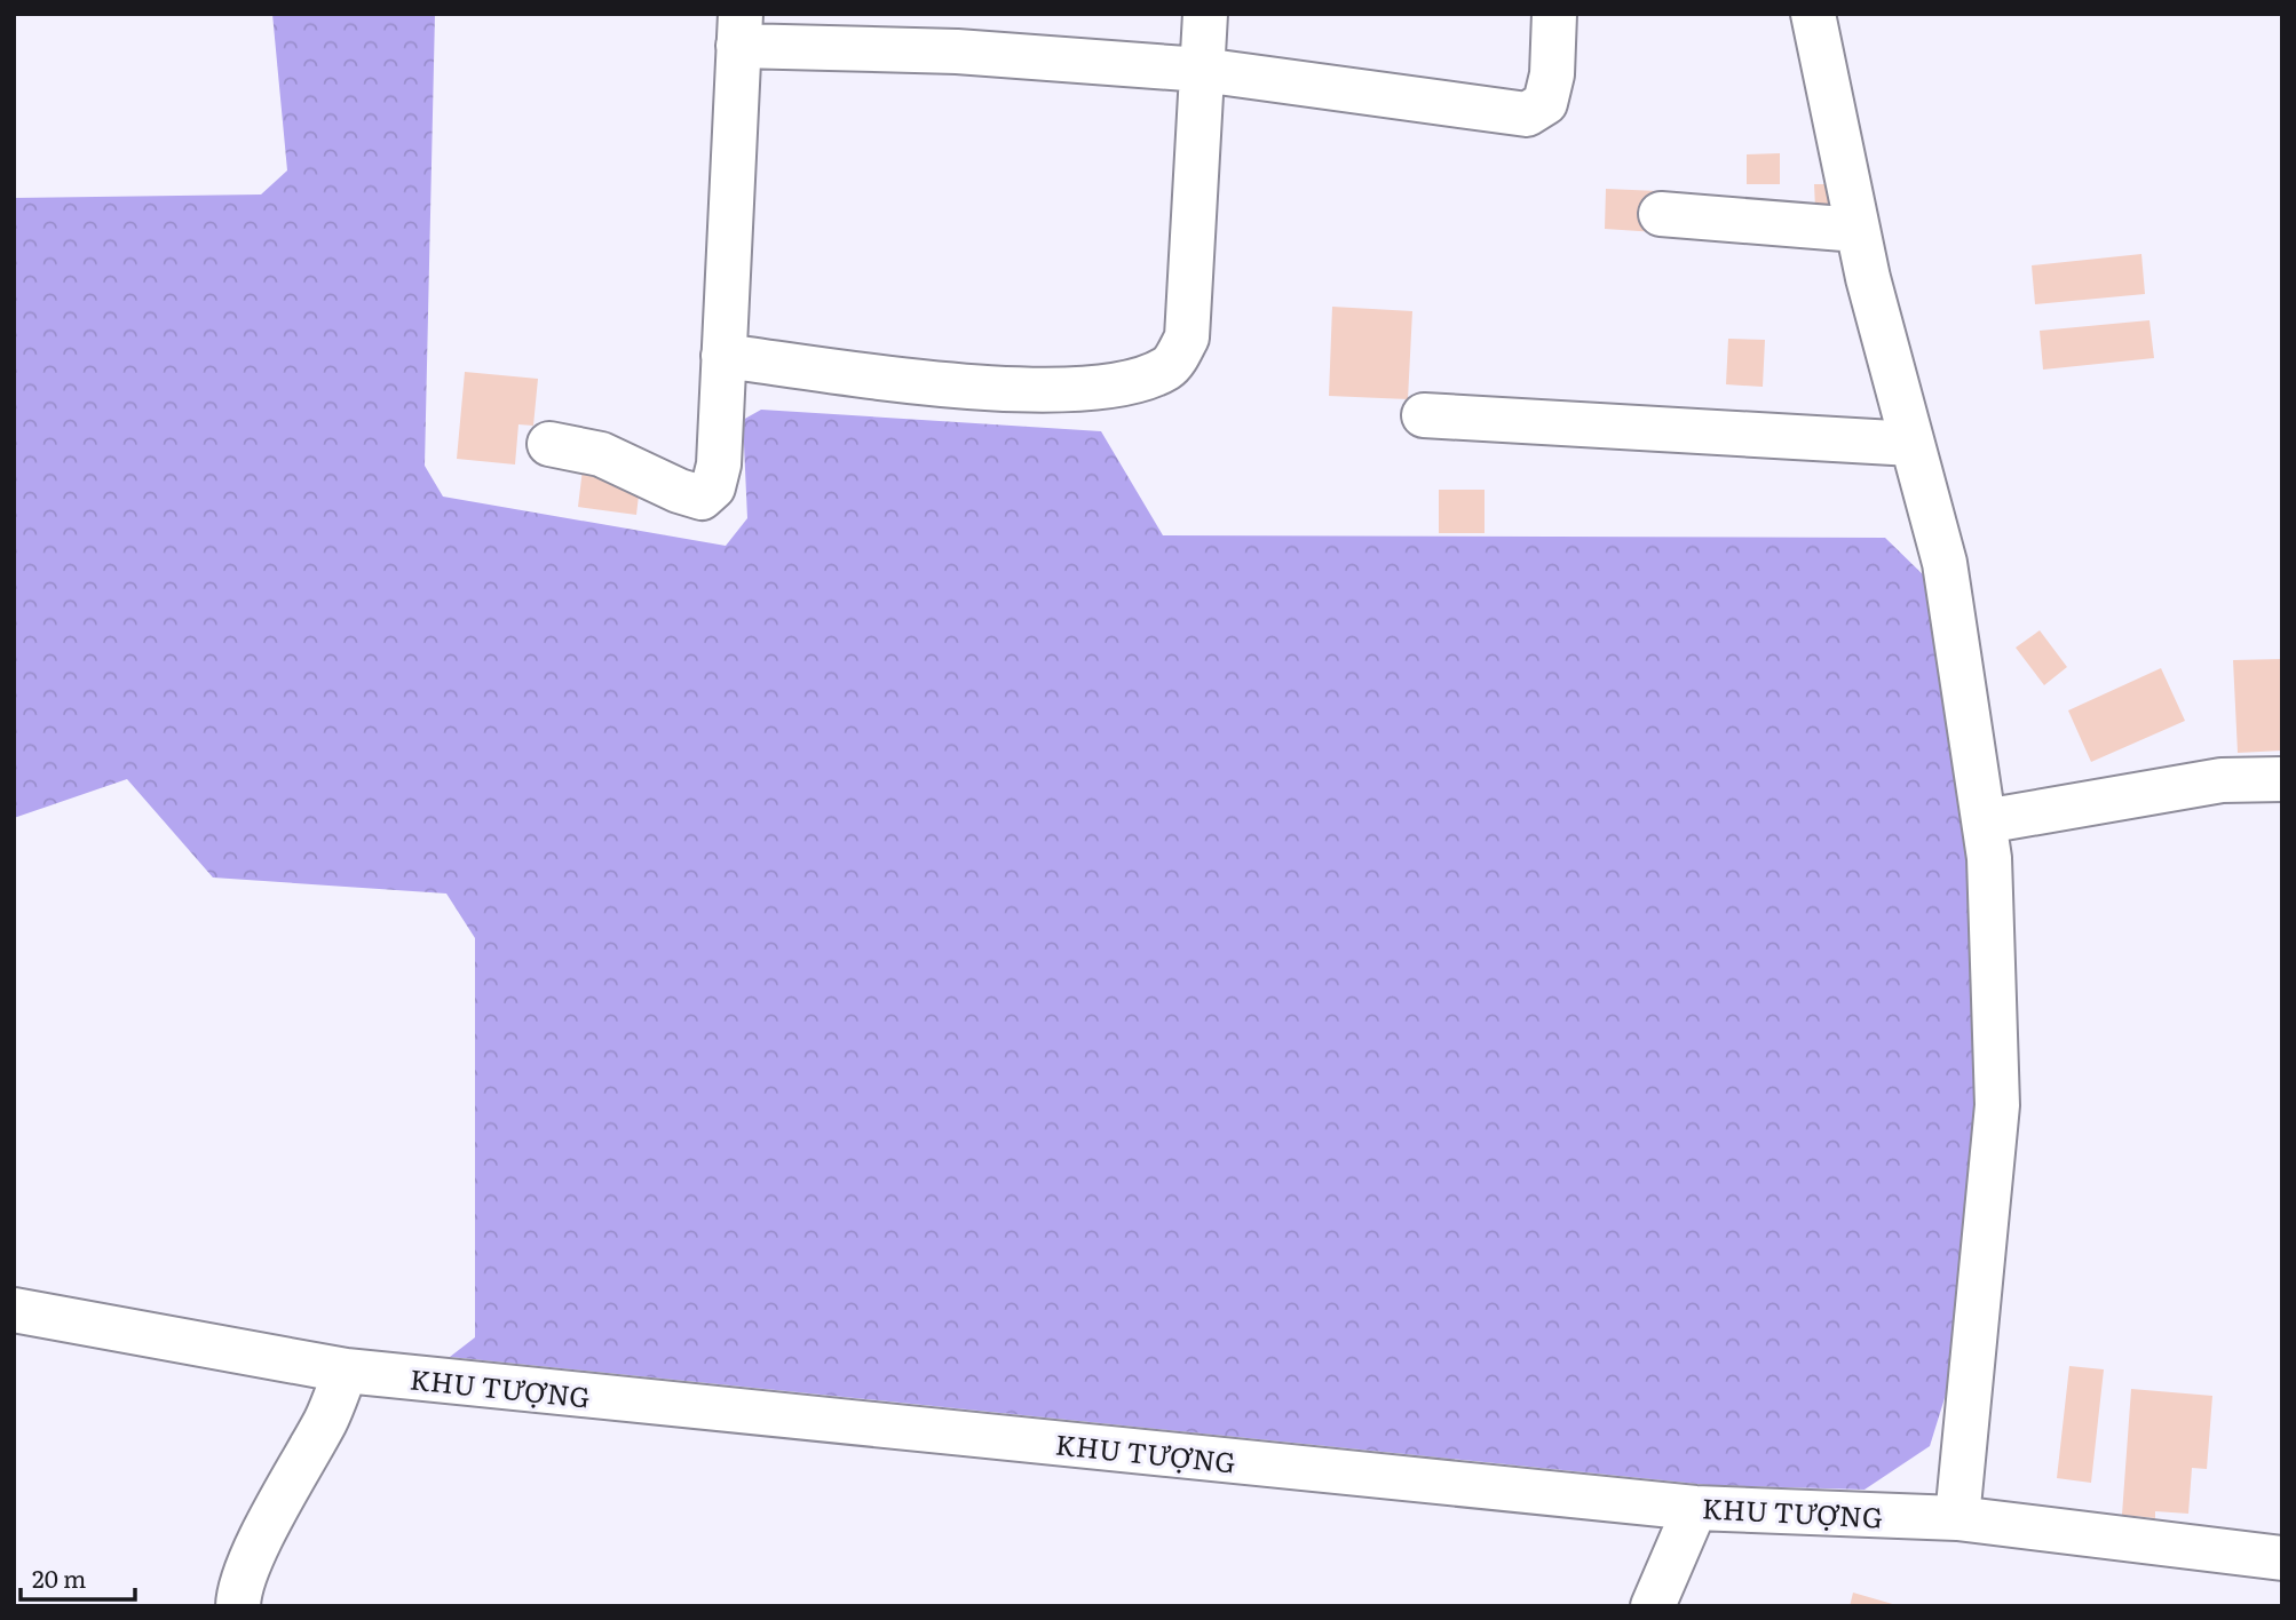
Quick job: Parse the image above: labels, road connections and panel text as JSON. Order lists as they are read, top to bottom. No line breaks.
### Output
{"streets":{"street":["KHU TƯỢNG"]},"scale_bar":"20 m"}
